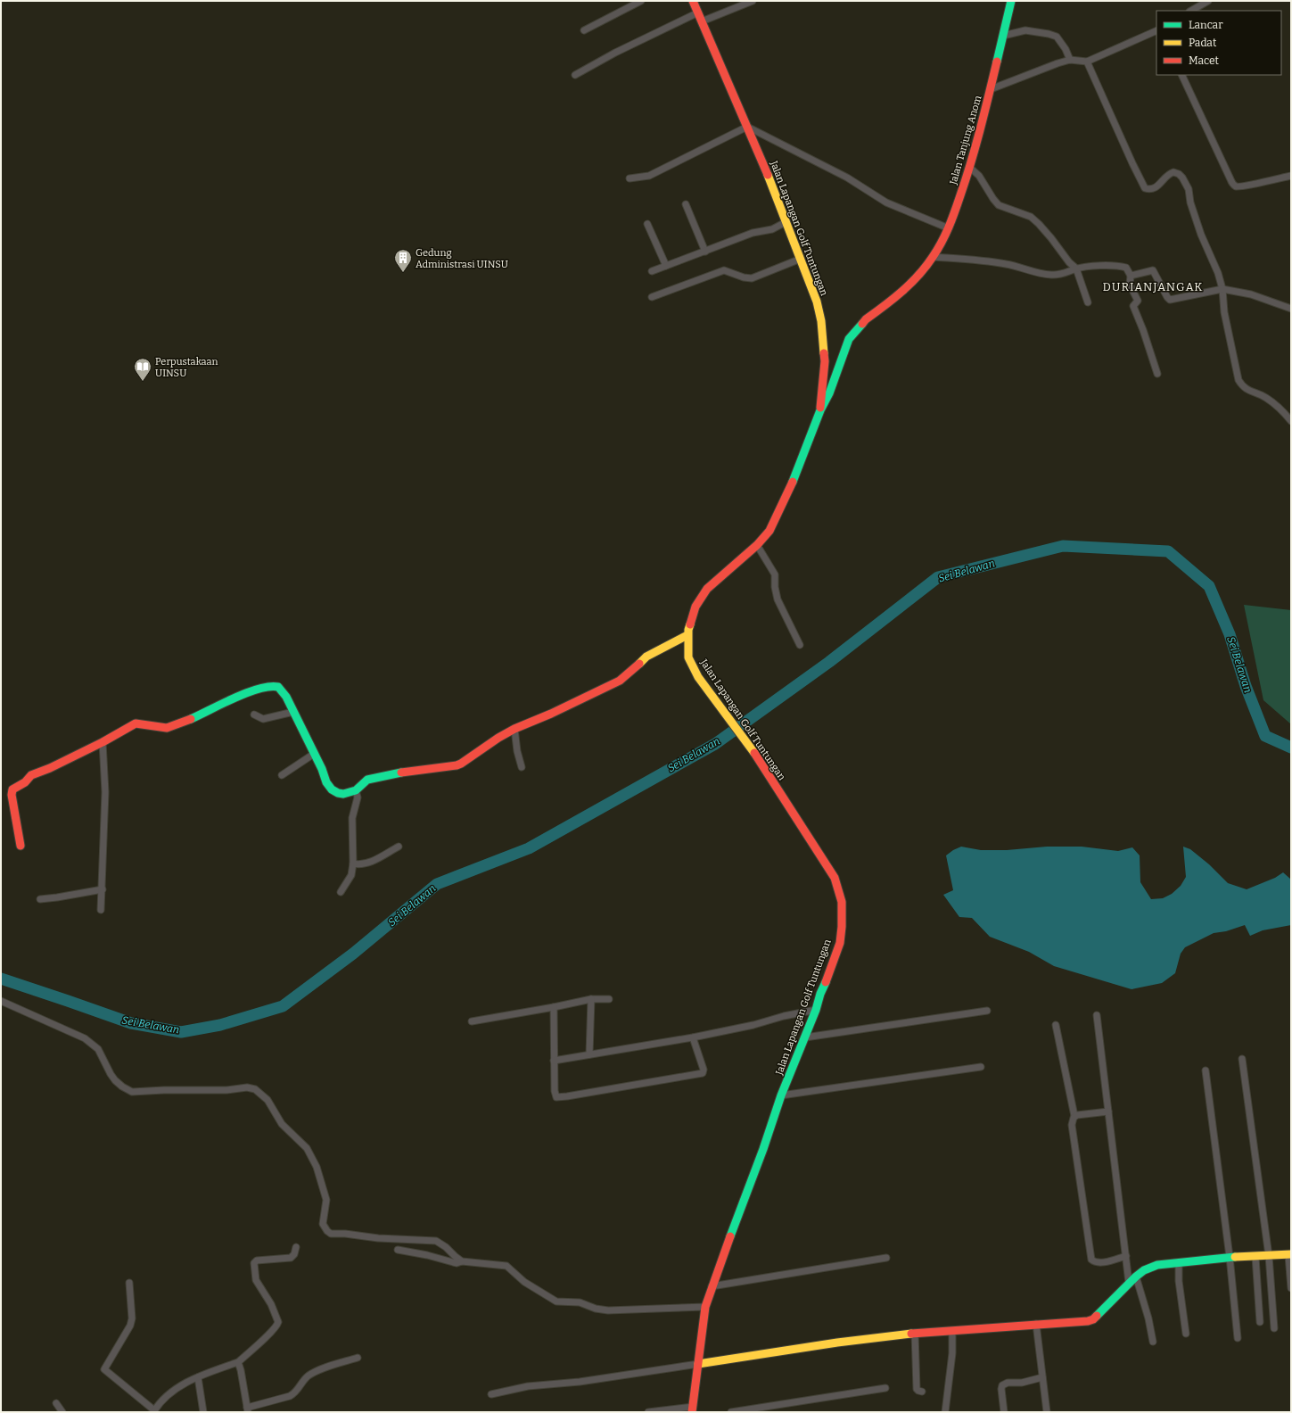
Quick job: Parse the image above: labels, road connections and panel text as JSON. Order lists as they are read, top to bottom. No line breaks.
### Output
{"streets":{"street":["Jalan Tanjung Anom","Jalan Lapangan Golf Tuntungan"]},"crossings":[["Jalan Tanjung Anom","Jalan Lapangan Golf Tuntungan"]],"districts":["DURIANJANGAK"],"water":["Sei Belawan"],"places":{"building":["Gedung Administrasi UINSU"],"library":["Perpustakaan UINSU"]},"legend":["Lancar","Padat","Macet"]}
